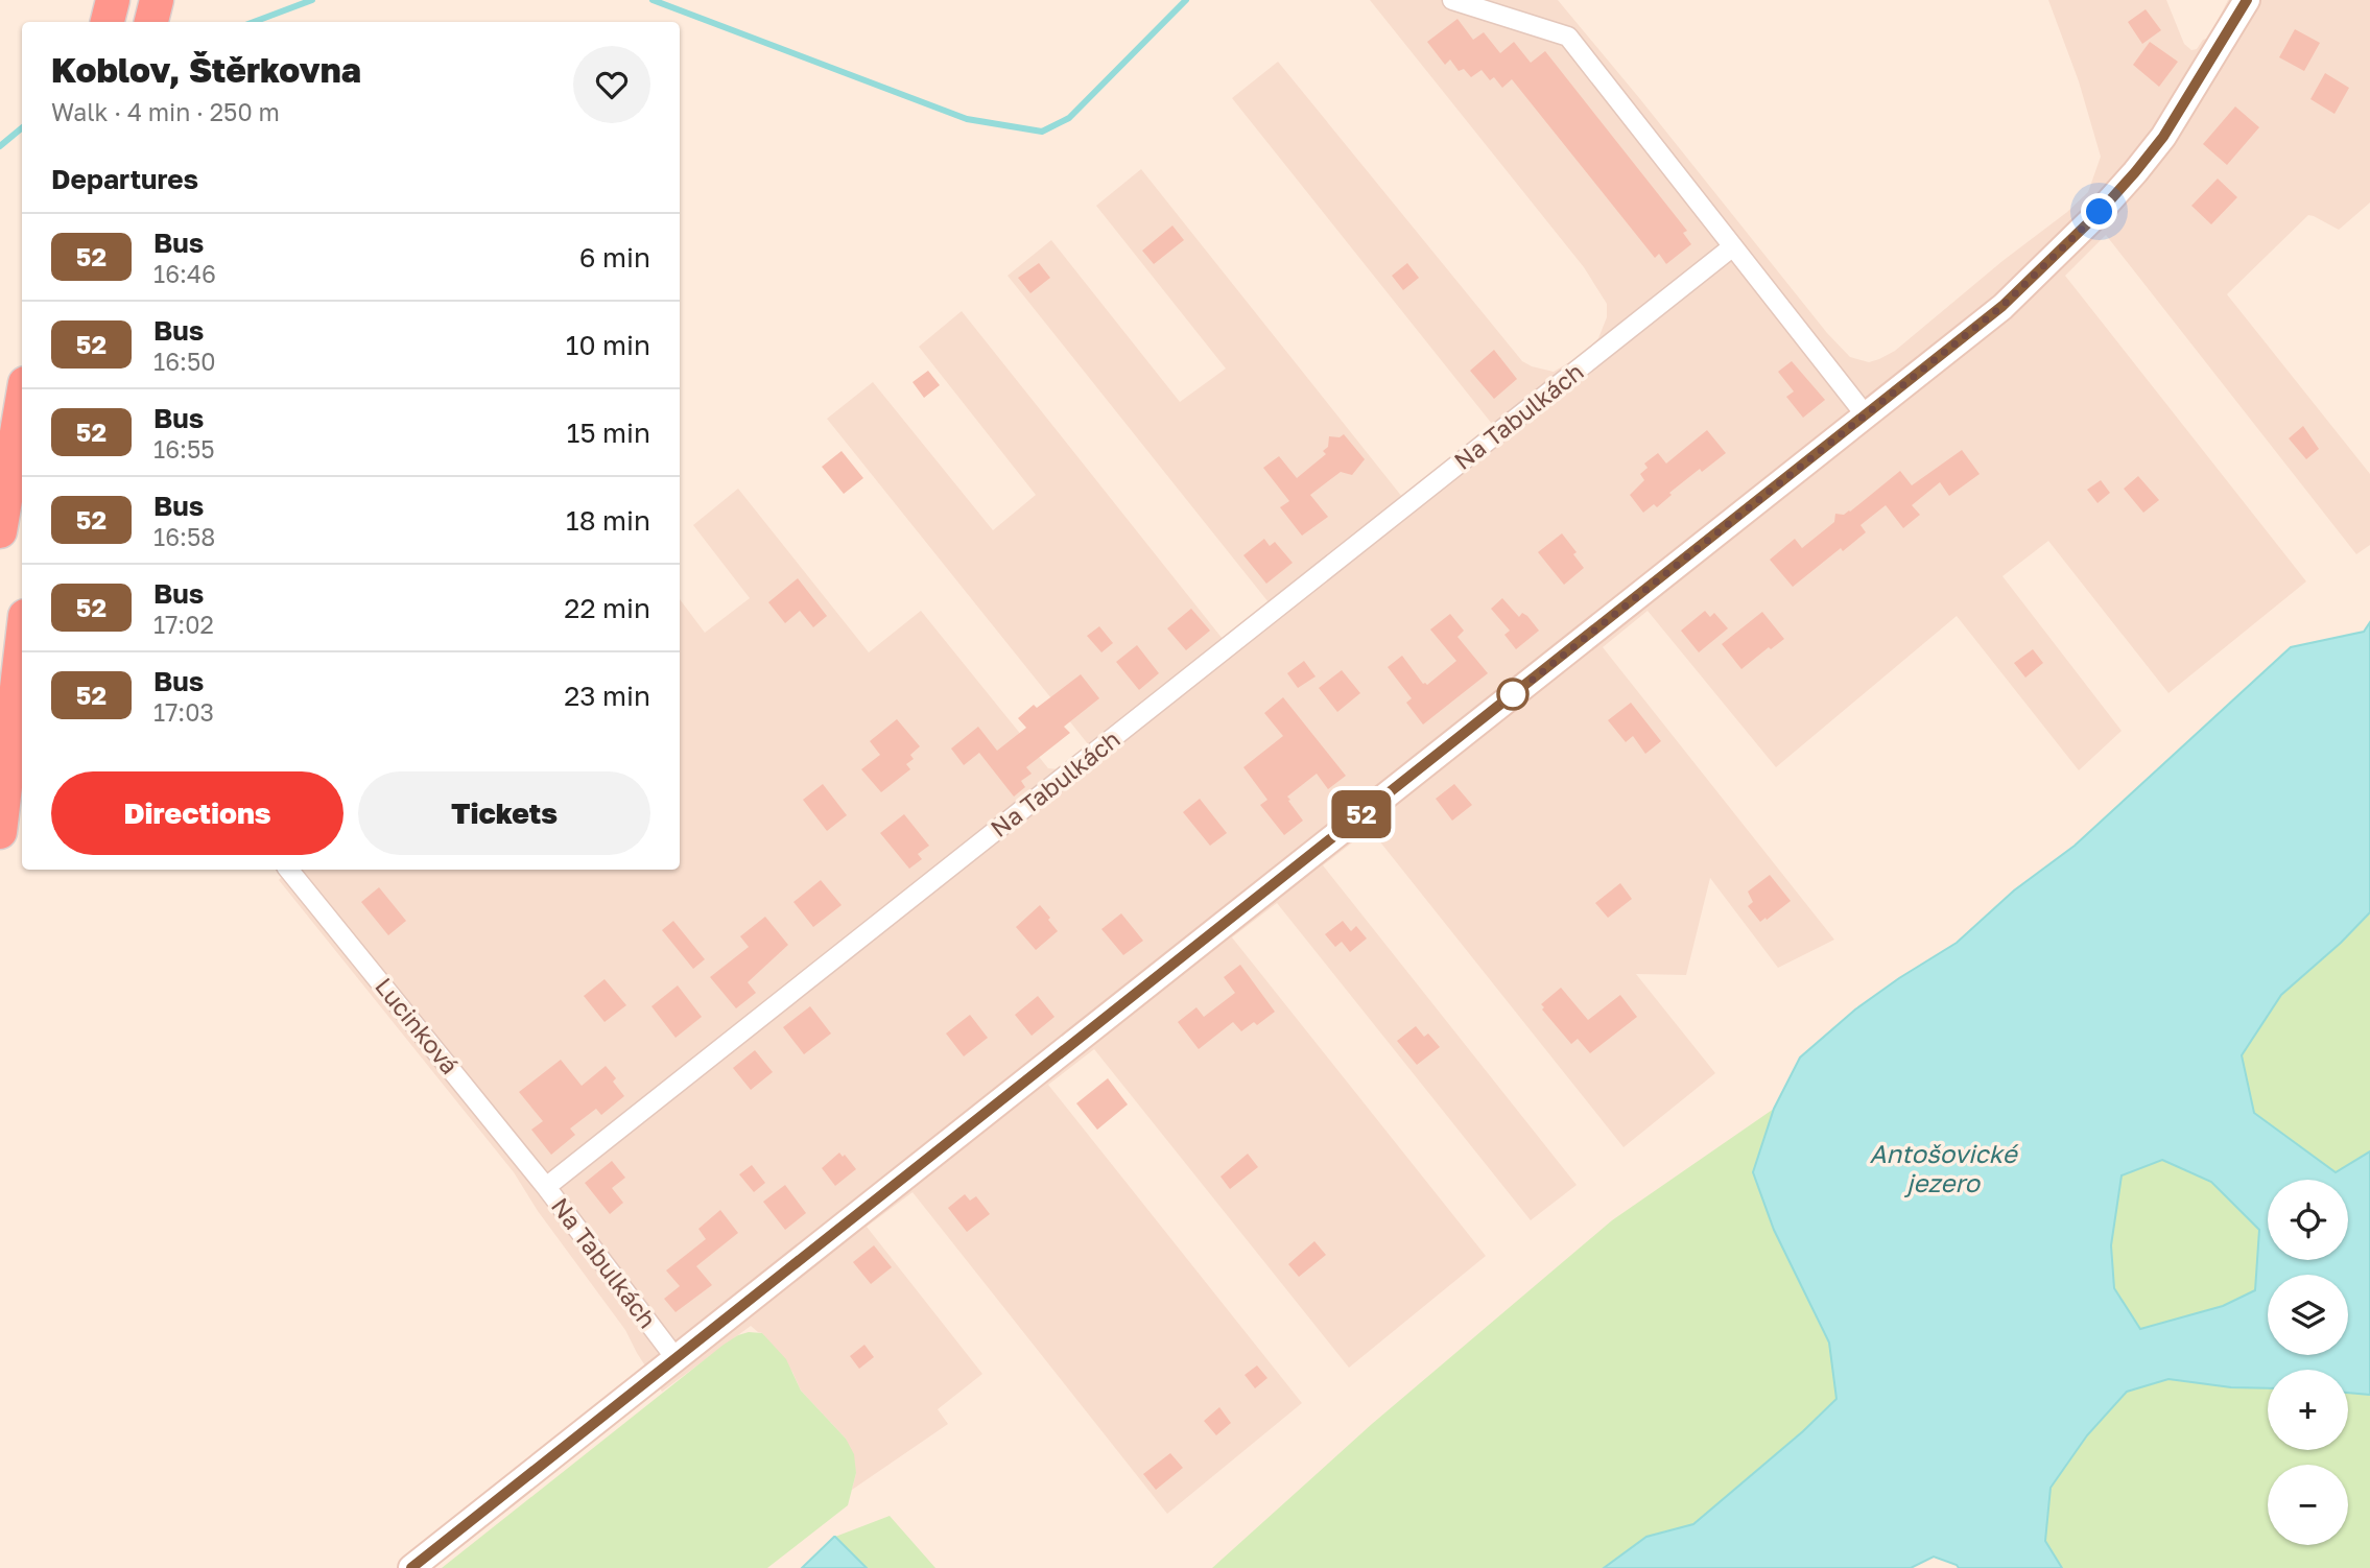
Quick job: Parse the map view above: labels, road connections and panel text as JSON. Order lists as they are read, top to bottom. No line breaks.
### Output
{"streets":{"street":["Na Tabulkách","Lucinková"]},"crossings":[["Na Tabulkách","Lucinková"]],"water":["Antošovické jezero"],"lines":["bus line 52"],"page":{"on_map":"52","heading":[["Koblov, Štěrkovna","Walk · 4 min · 250 m"],"Departures"],"list":[{"mark":"52","name":"Bus","note":"16:46","value":"6 min"},{"mark":"52","name":"Bus","note":"16:50","value":"10 min"},{"mark":"52","name":"Bus","note":"16:55","value":"15 min"},{"mark":"52","name":"Bus","note":"16:58","value":"18 min"},{"mark":"52","name":"Bus","note":"17:02","value":"22 min"},{"mark":"52","name":"Bus","note":"17:03","value":"23 min"}],"buttons":["Directions","Tickets"],"map_buttons":["+","−"]}}
